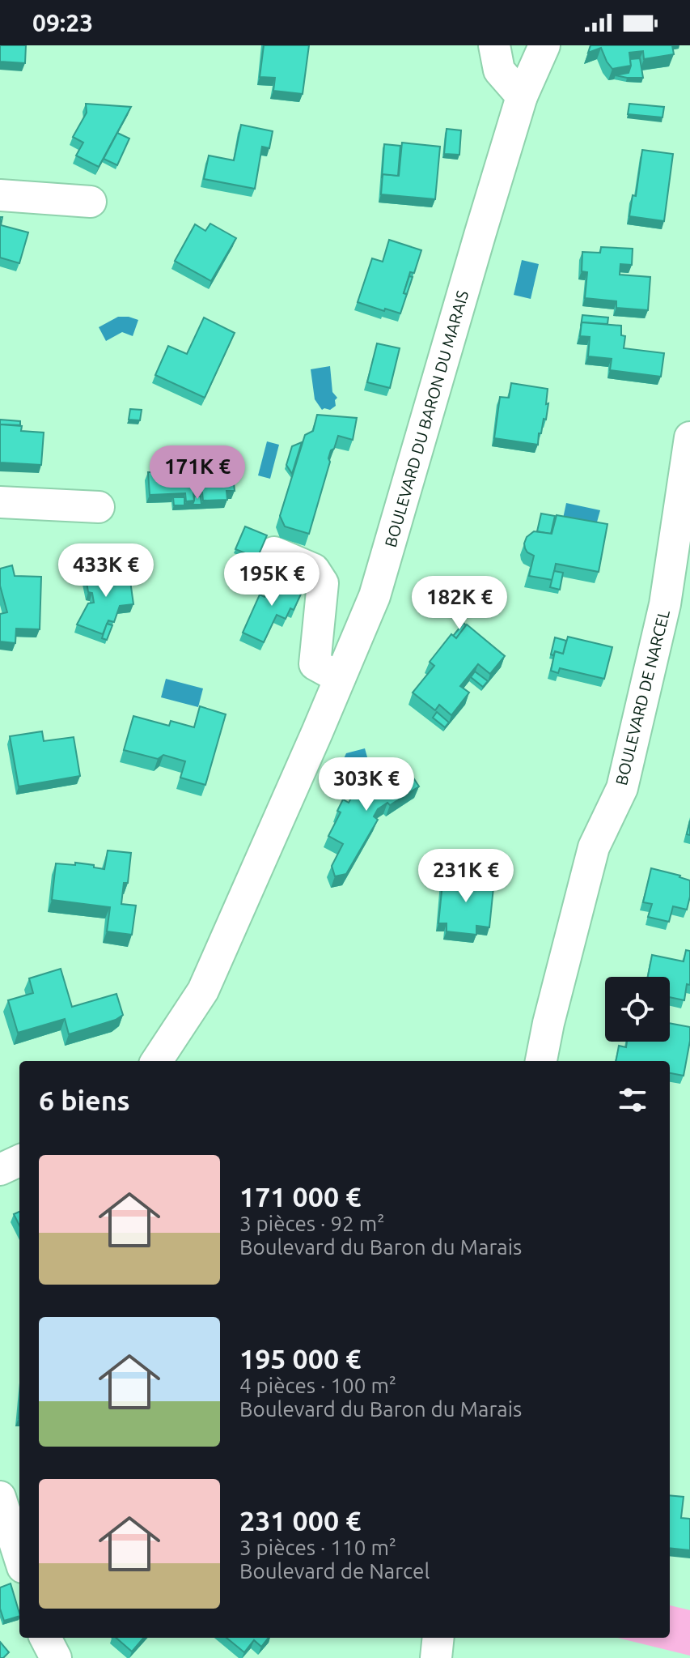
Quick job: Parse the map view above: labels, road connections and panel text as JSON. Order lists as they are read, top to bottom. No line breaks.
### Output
{"streets":{"street":["BOULEVARD DU BARON DU MARAIS","BOULEVARD DE NARCEL"]},"page":{"status":"09:23","price":["171K €","433K €","195K €","182K €","303K €","231K €"],"heading":"6 biens","list":[{"name":"171 000 €","note":"3 pièces · 92 m² · Boulevard du Baron du Marais"},{"name":"195 000 €","note":"4 pièces · 100 m² · Boulevard du Baron du Marais"},{"name":"231 000 €","note":"3 pièces · 110 m² · Boulevard de Narcel"}]}}
